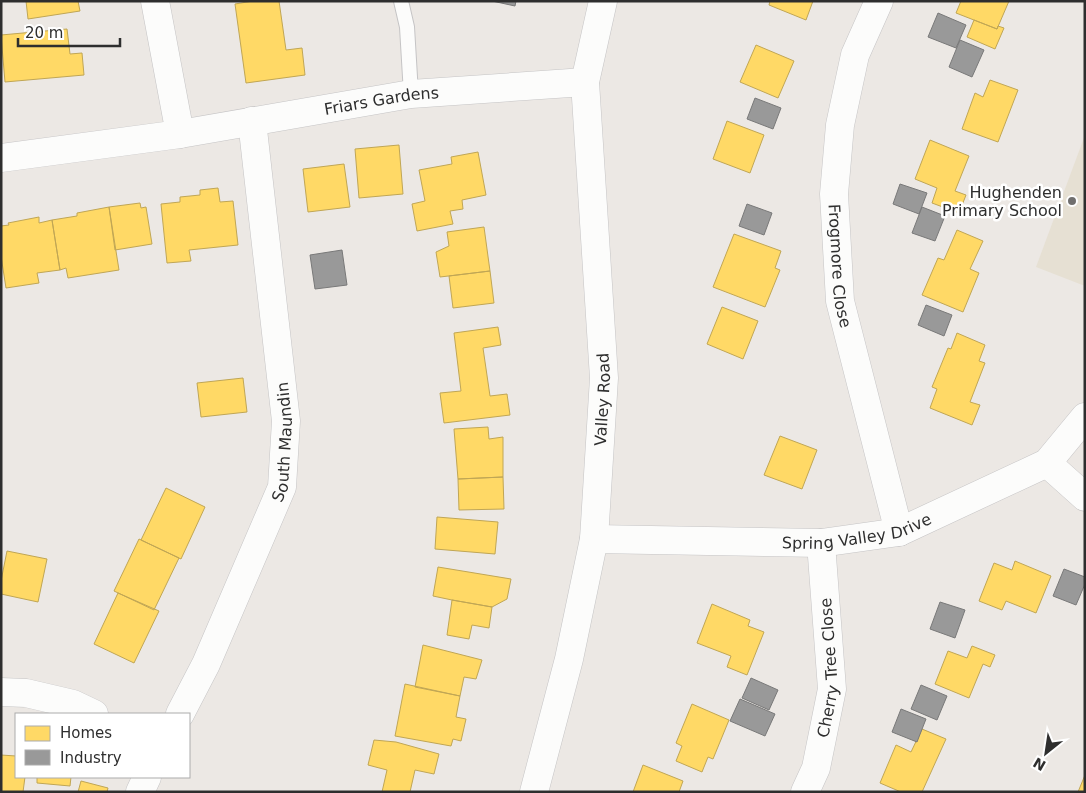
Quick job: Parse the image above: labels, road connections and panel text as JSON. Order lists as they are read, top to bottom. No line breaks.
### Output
{"streets":{"street":["Friars Gardens","Frogmore Close","Valley Road","South Maundin","Spring Valley Drive","Cherry Tree Close"]},"crossings":[["Friars Gardens","Valley Road"],["Friars Gardens","South Maundin"],["Frogmore Close","Spring Valley Drive"],["Valley Road","Spring Valley Drive"],["Spring Valley Drive","Cherry Tree Close"]],"places":["Hughenden Primary School"],"legend":["Homes","Industry"],"scale_bar":"20 m","north":"bottom left"}
